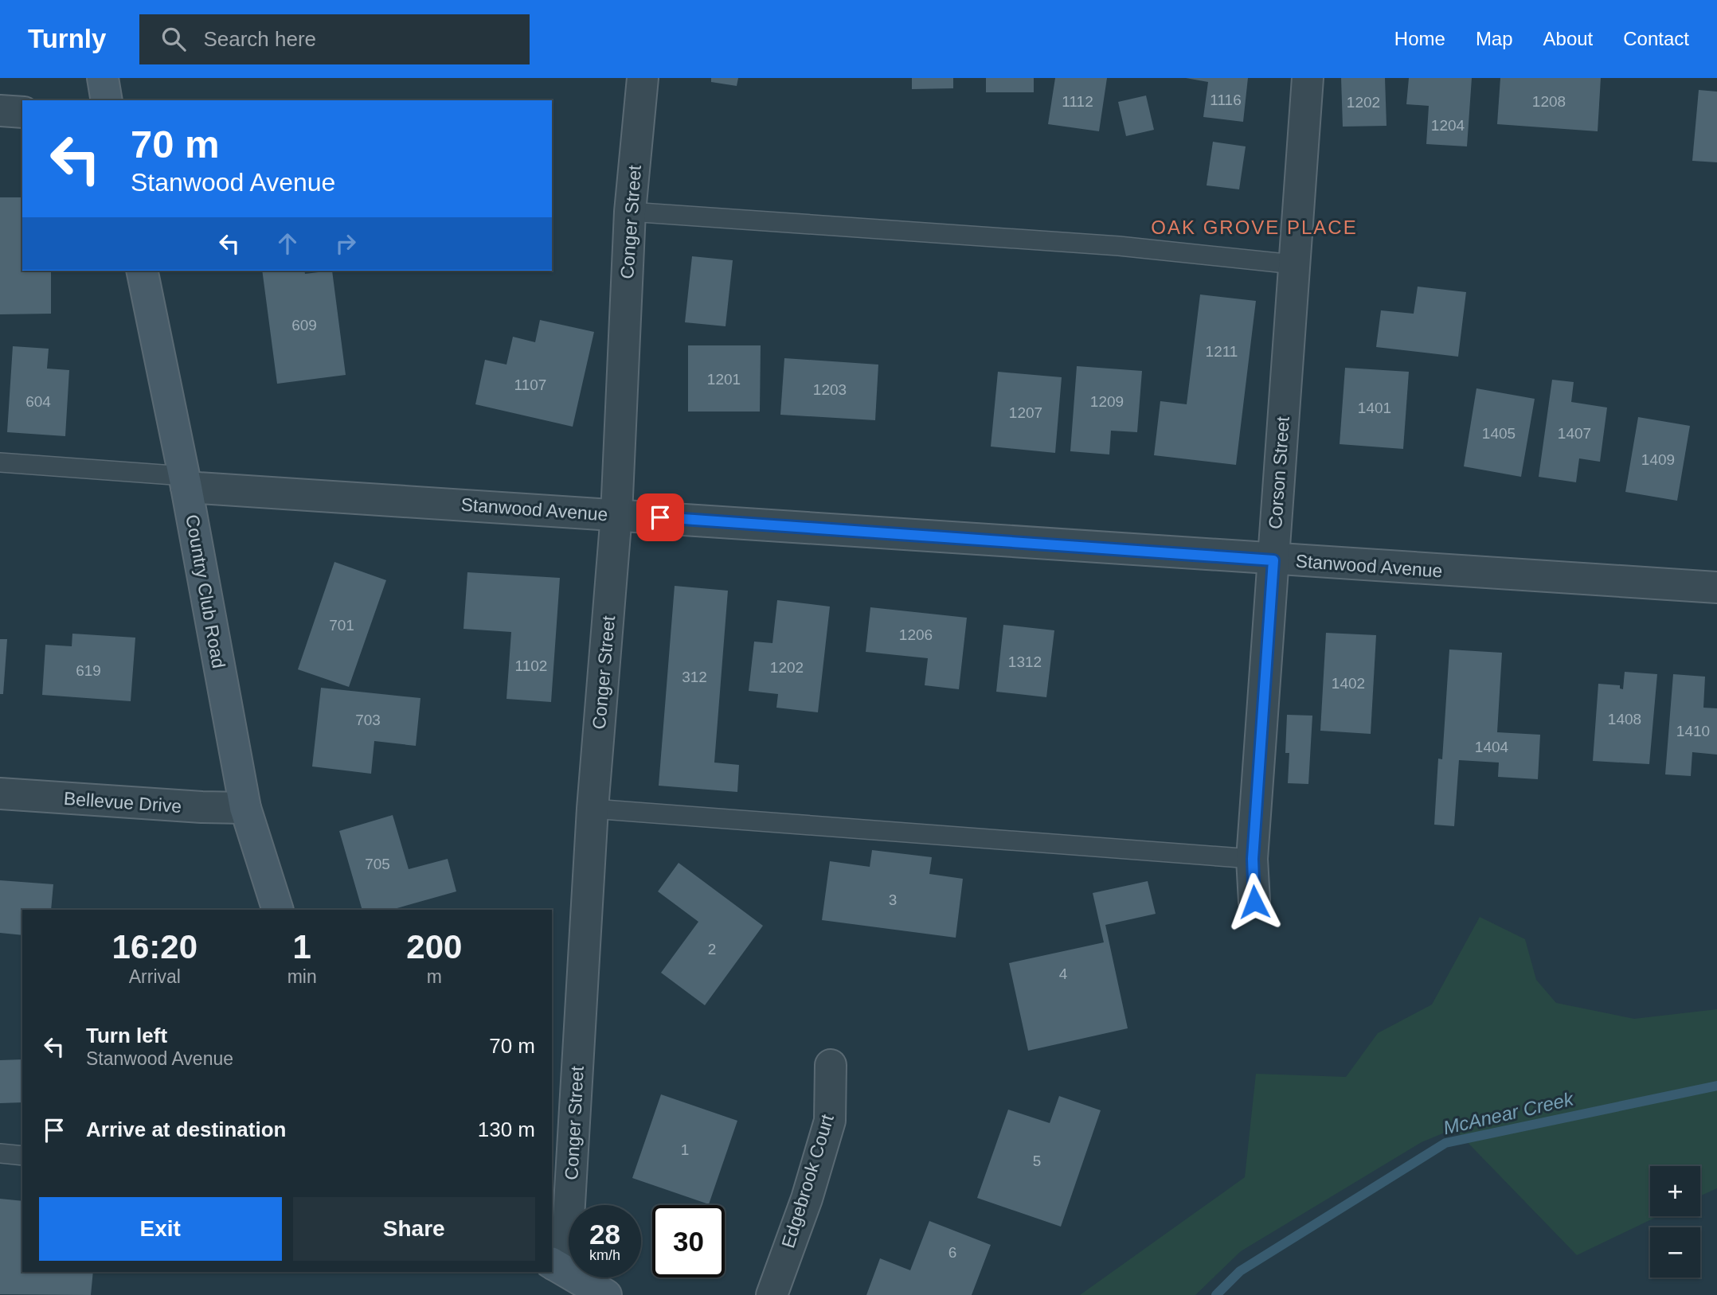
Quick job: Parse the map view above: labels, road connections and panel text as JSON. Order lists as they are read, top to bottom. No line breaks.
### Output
{"streets":{"main road":["Country Club Road"],"street":["Conger Street","Corson Street","Stanwood Avenue","Bellevue Drive","Edgebrook Court"]},"crossings":[["Conger Street","Stanwood Avenue"],["Corson Street","Stanwood Avenue"],["Stanwood Avenue","Country Club Road"],["Country Club Road","Bellevue Drive"]],"districts":["OAK GROVE PLACE"],"water":["McAnear Creek"],"house_numbers":["1116","1112","1208","1202","1204","609","1211","1201","1107","1203","604","1209","1401","1207","1405","1407","1409","701","1206","1312","1102","1202","619","312","1402","1408","703","1410","1404","705","3","2","4","1","5","6"],"page":{"header":"Turnly","search":"Search here","nav":["Home","Map","About","Contact"],"turn":["70 m","Stanwood Avenue"],"eta":["16:20","Arrival","1","min","200","m"],"list":[{"name":"Turn left","note":"Stanwood Avenue","value":"70 m"},{"name":"Arrive at destination","value":"130 m"}],"map_buttons":["+","−"],"buttons":["Exit","Share"],"speed":"28 km/h","limit":"30"}}
